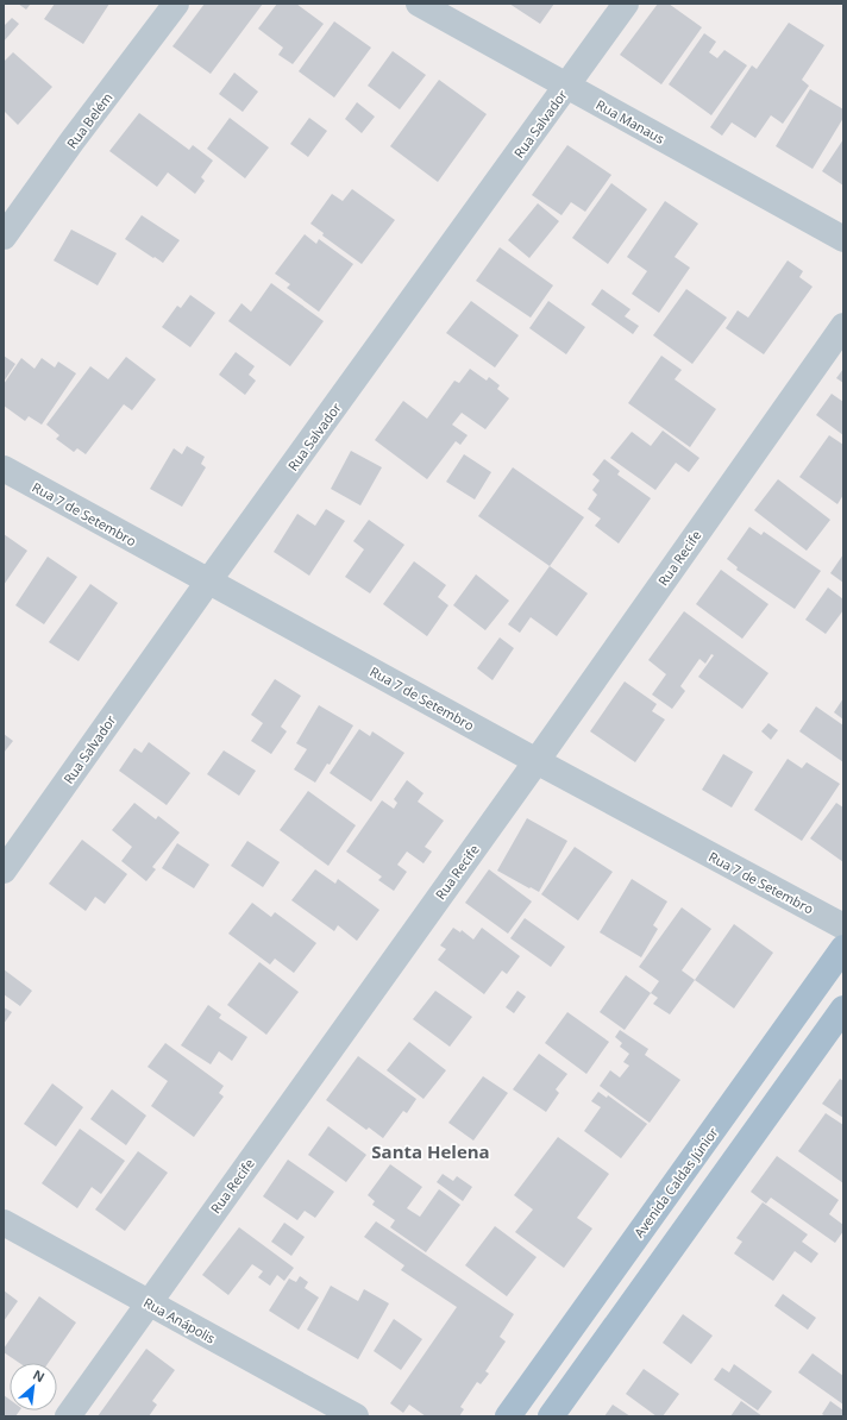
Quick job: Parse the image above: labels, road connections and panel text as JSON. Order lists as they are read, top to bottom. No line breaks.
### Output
{"streets":{"main road":["Avenida Caldas Júnior"],"street":["Rua Belém","Rua Manaus","Rua Salvador","Rua 7 de Setembro","Rua Recife","Rua Anápolis"]},"crossings":[["Rua Manaus","Rua Salvador"],["Rua Salvador","Rua 7 de Setembro"],["Rua 7 de Setembro","Rua Recife"],["Rua Recife","Rua Anápolis"]],"districts":["Santa Helena"],"north":"top right"}
